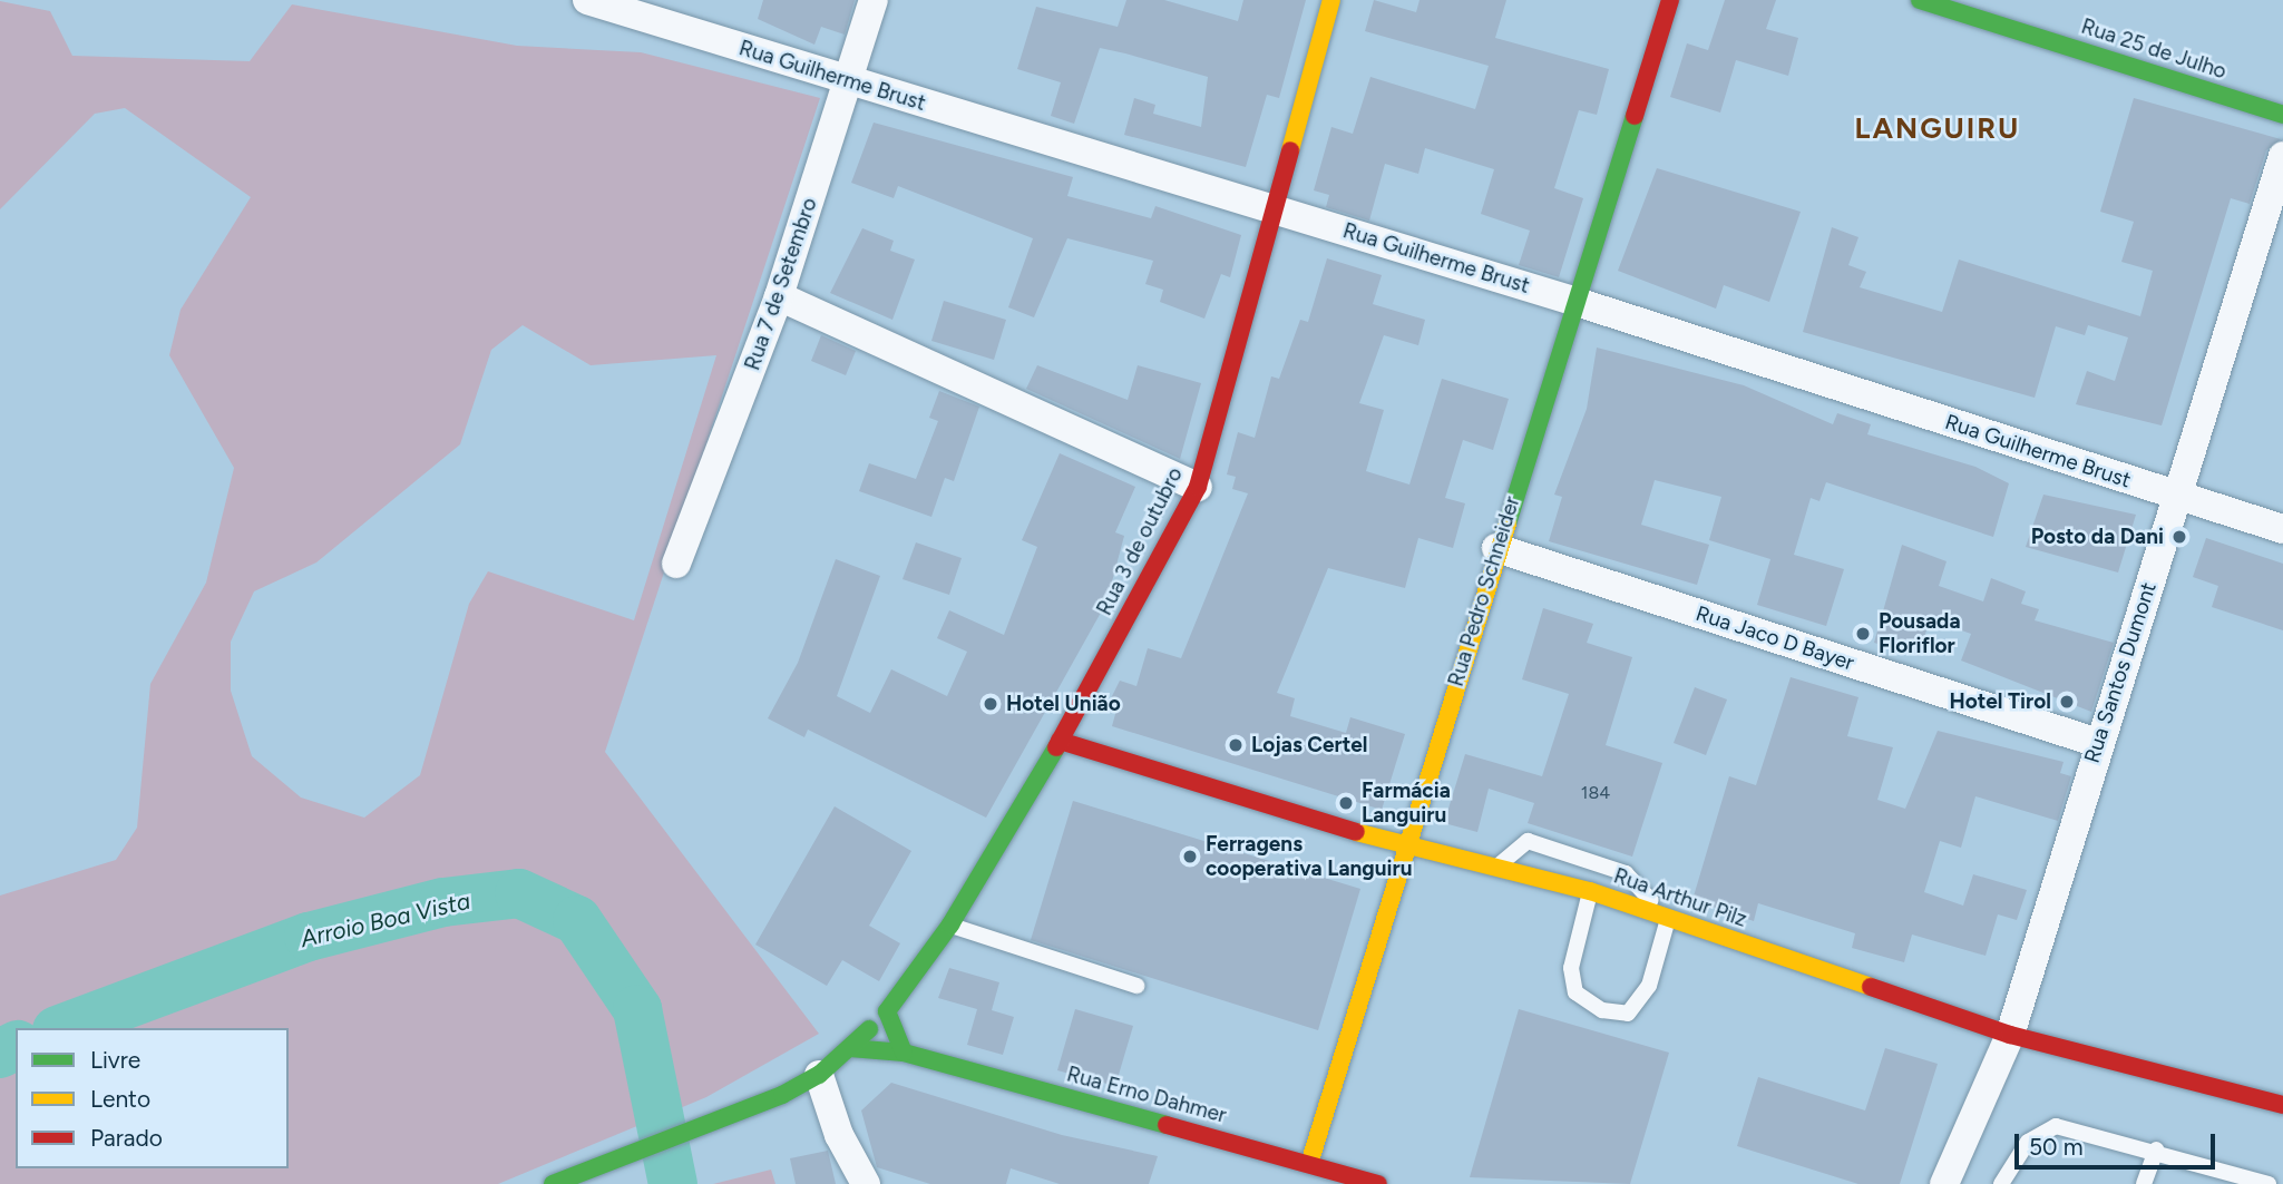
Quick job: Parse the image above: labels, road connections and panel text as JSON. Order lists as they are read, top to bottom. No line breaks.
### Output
{"streets":{"main road":["Rua 25 de Julho","Rua 3 de outubro","Rua Pedro Schneider","Rua Arthur Pilz","Rua Erno Dahmer"],"street":["Rua Guilherme Brust","Rua 7 de Setembro","Rua Jaco D Bayer","Rua Santos Dumont"]},"crossings":[["Rua Guilherme Brust","Rua 7 de Setembro"],["Rua Guilherme Brust","Rua 3 de outubro"],["Rua Guilherme Brust","Rua Pedro Schneider"],["Rua Guilherme Brust","Rua Santos Dumont"],["Rua 3 de outubro","Rua Arthur Pilz"],["Rua 3 de outubro","Rua Erno Dahmer"],["Rua Pedro Schneider","Rua Jaco D Bayer"],["Rua Pedro Schneider","Rua Arthur Pilz"],["Rua Pedro Schneider","Rua Erno Dahmer"],["Rua Jaco D Bayer","Rua Santos Dumont"],["Rua Santos Dumont","Rua Arthur Pilz"]],"districts":["LANGUIRU"],"water":["Arroio Boa Vista"],"places":["Posto da Dani","Pousada Floriflor","Hotel Tirol","Hotel União","Lojas Certel","Farmácia Languiru","Ferragens cooperativa Languiru"],"house_numbers":["184"],"legend":["Livre","Lento","Parado"],"scale_bar":"50 m"}
